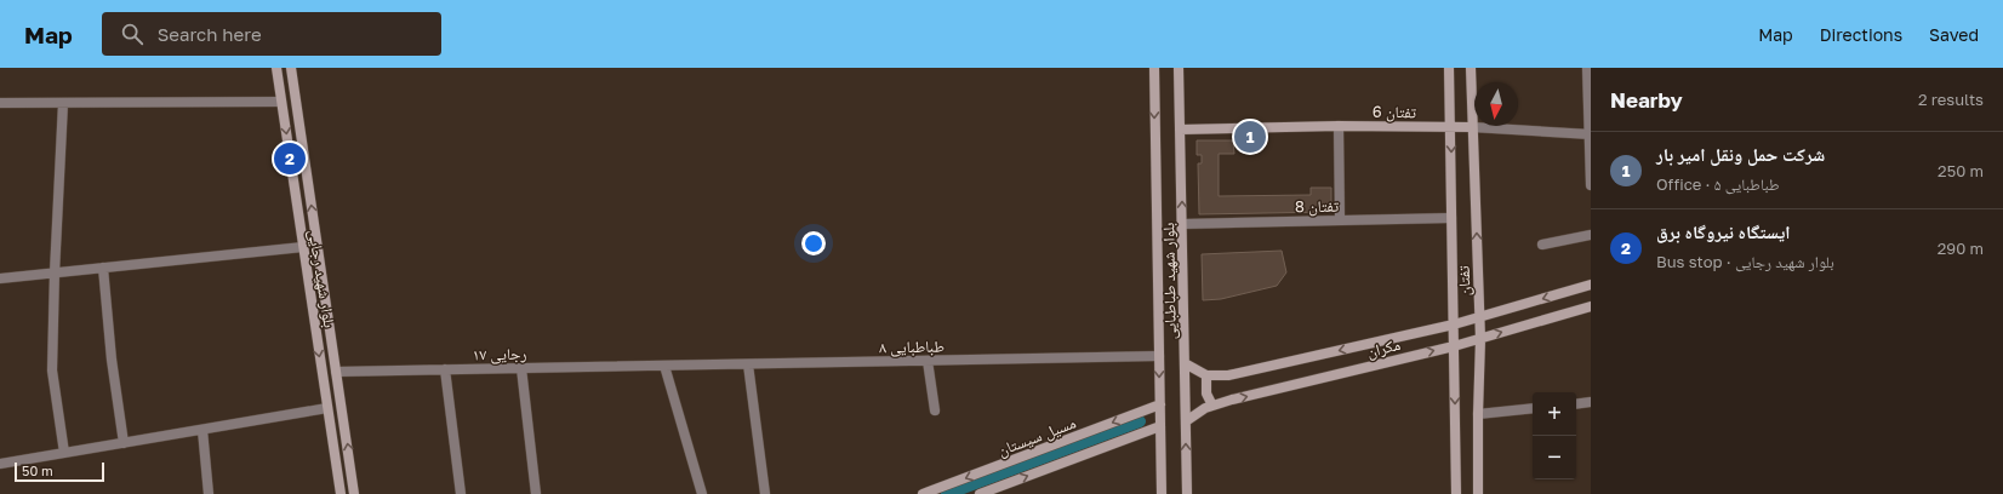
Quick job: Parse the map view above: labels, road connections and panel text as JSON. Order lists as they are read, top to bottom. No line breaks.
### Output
{"streets":{"street":["تفتان 6","تفتان 8","بلوار شهید رجایی","بلوار شهید طباطبایی","تفتان","طباطبایی ۸","مکران","رجایی ۱۷","مسیل سیستان"]},"crossings":[["تفتان 6","بلوار شهید طباطبایی"],["تفتان 6","تفتان"],["تفتان 8","بلوار شهید طباطبایی"],["تفتان 8","تفتان"],["بلوار شهید رجایی","رجایی ۱۷"],["بلوار شهید طباطبایی","طباطبایی ۸"],["بلوار شهید طباطبایی","مکران"],["بلوار شهید طباطبایی","مسیل سیستان"],["تفتان","مکران"],["طباطبایی ۸","رجایی ۱۷"]],"scale_bar":"50 m","north":"bottom","page":{"header":"Map","search":"Search here","nav":["Map","Directions","Saved"],"heading":["Nearby","2 results"],"pins":["1","2"],"list":[{"mark":"1","name":"شرکت حمل ونقل امیر بار","note":"Office · طباطبایی ۵","value":"250 m"},{"mark":"2","name":"ایستگاه نیروگاه برق","note":"Bus stop · بلوار شهید رجایی","value":"290 m"}],"map_buttons":["+","−"],"scale":"50 m"}}
